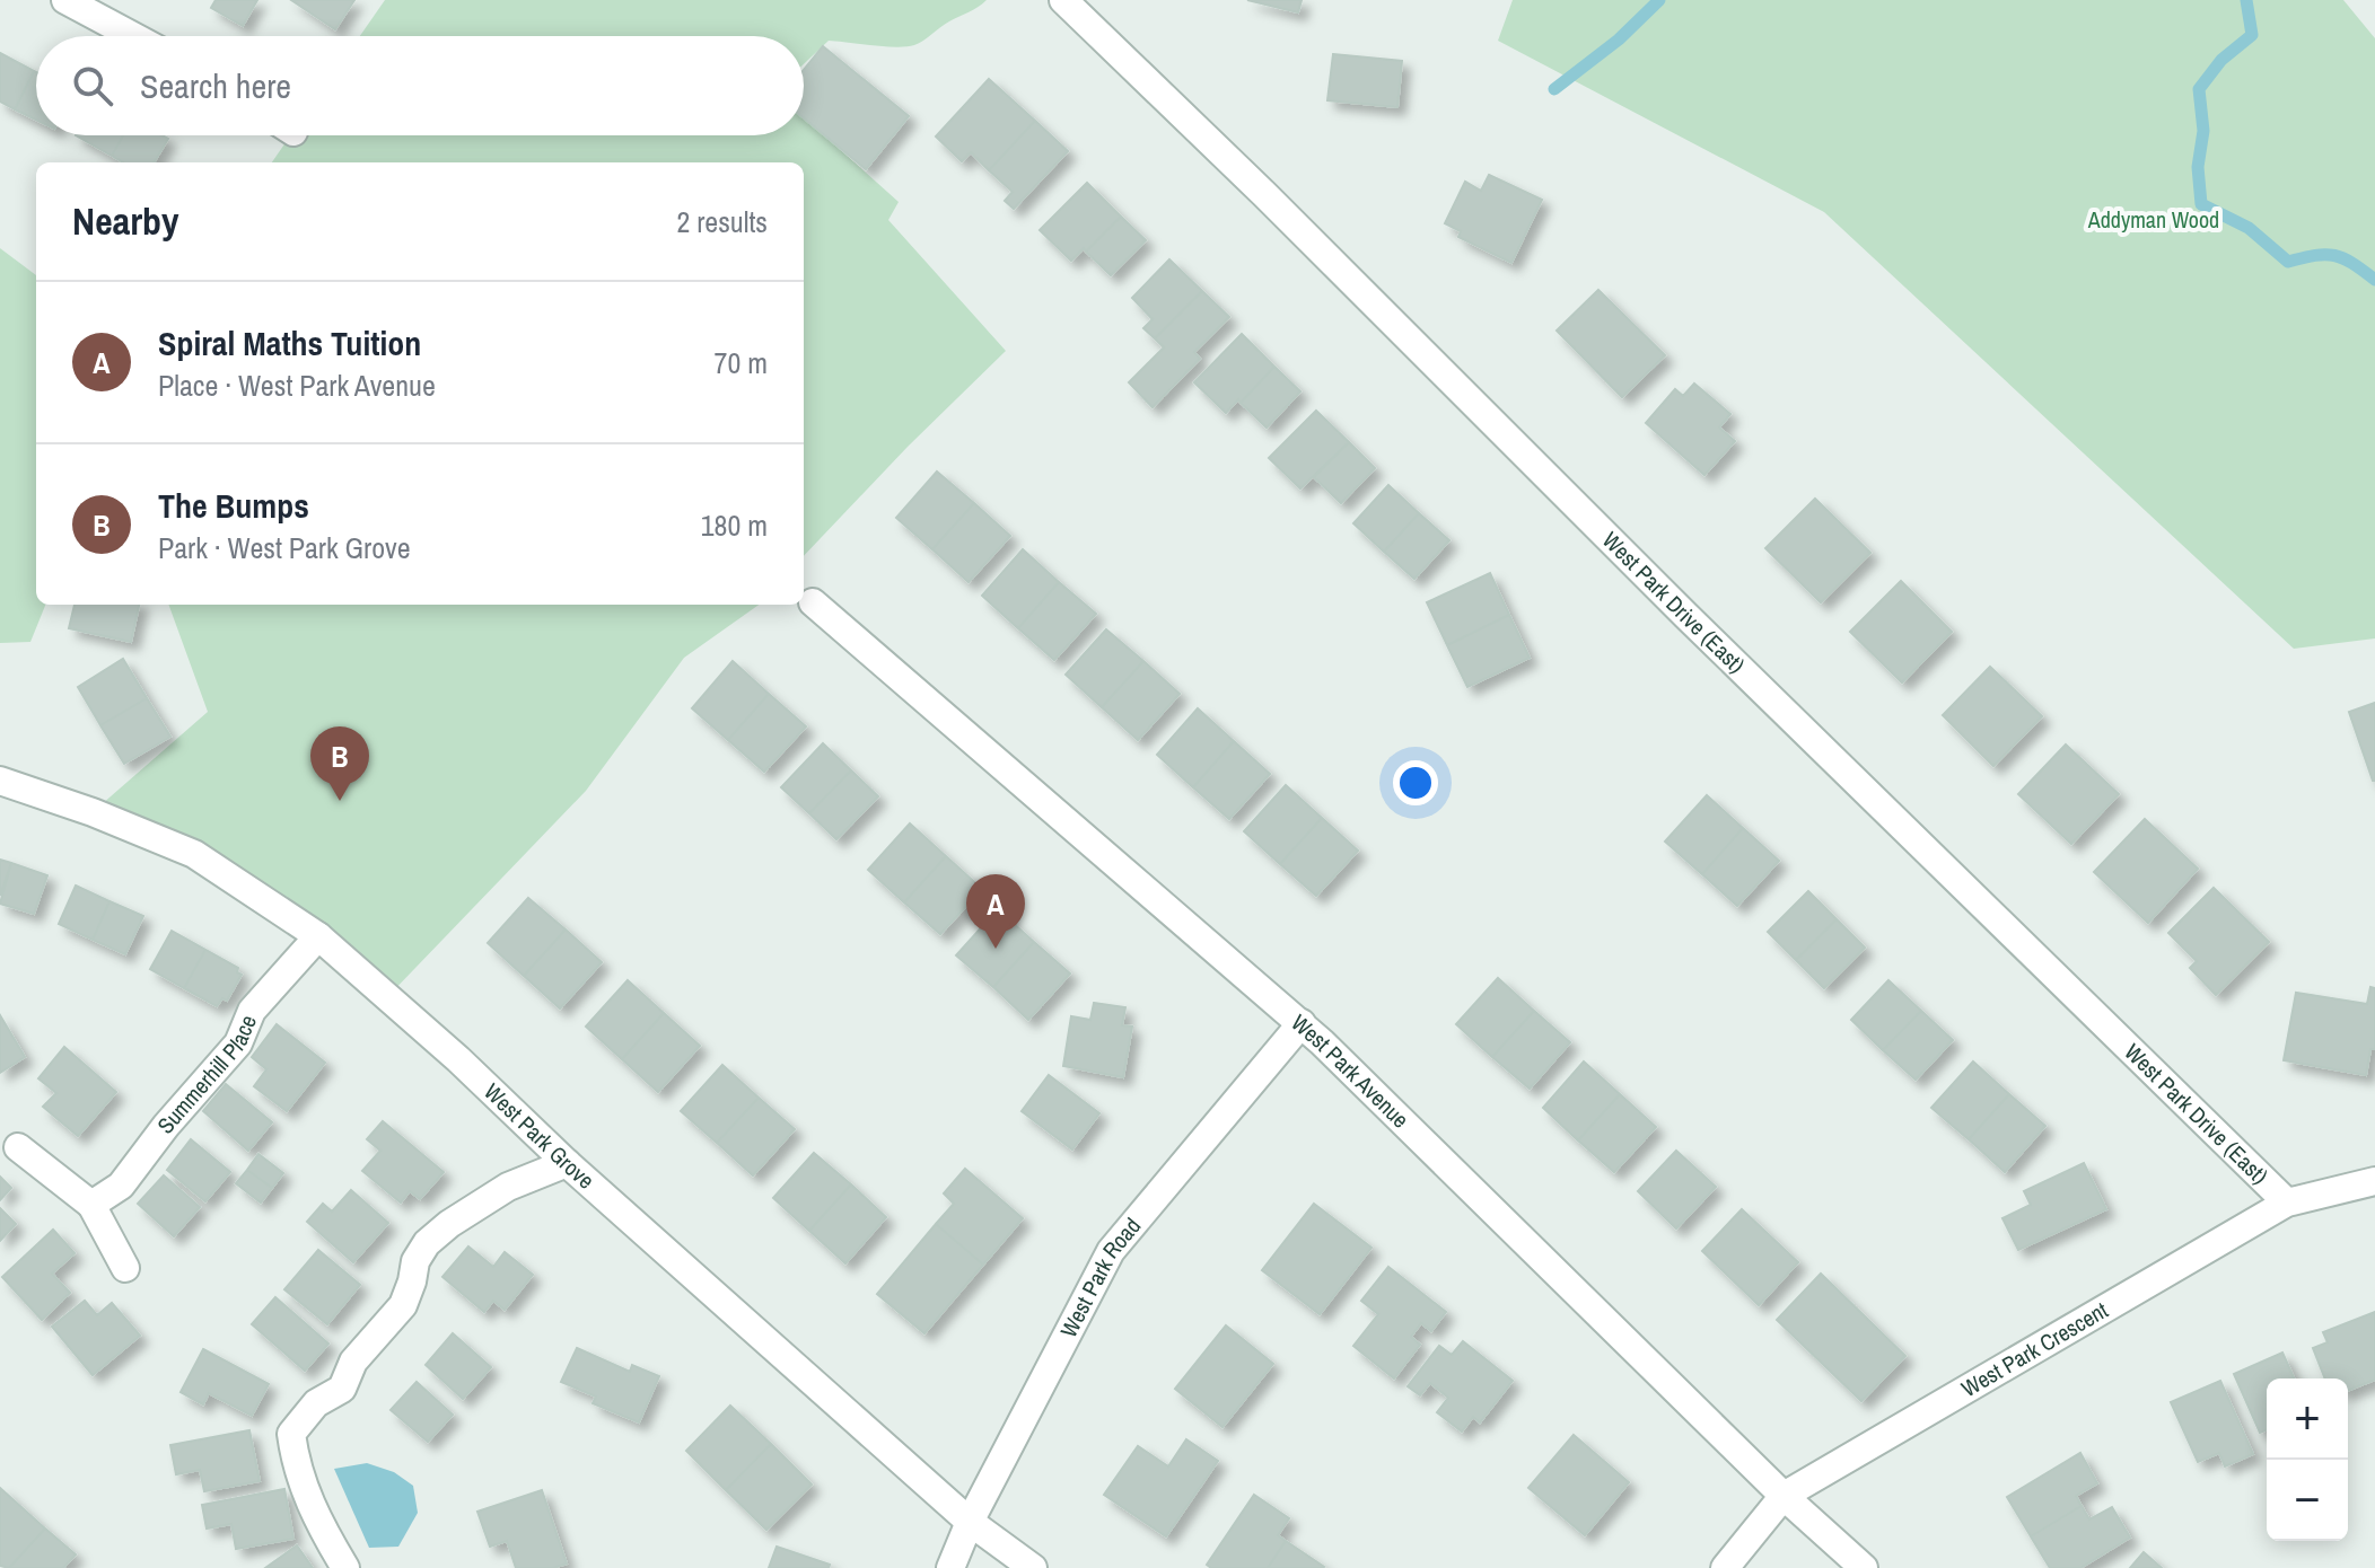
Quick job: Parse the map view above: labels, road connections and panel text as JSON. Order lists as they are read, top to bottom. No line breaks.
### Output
{"streets":{"street":["West Park Drive (East)","West Park Avenue","Summerhill Place","West Park Grove","West Park Road","West Park Crescent"]},"crossings":[["West Park Drive (East)","West Park Crescent"],["West Park Avenue","West Park Road"],["West Park Avenue","West Park Crescent"],["Summerhill Place","West Park Grove"],["West Park Grove","West Park Road"]],"parks":["Addyman Wood"],"page":{"search":"Search here","heading":["Nearby","2 results"],"list":[{"mark":"A","name":"Spiral Maths Tuition","note":"Place · West Park Avenue","value":"70 m"},{"mark":"B","name":"The Bumps","note":"Park · West Park Grove","value":"180 m"}],"pins":["B","A"],"map_buttons":["+","−"]}}
